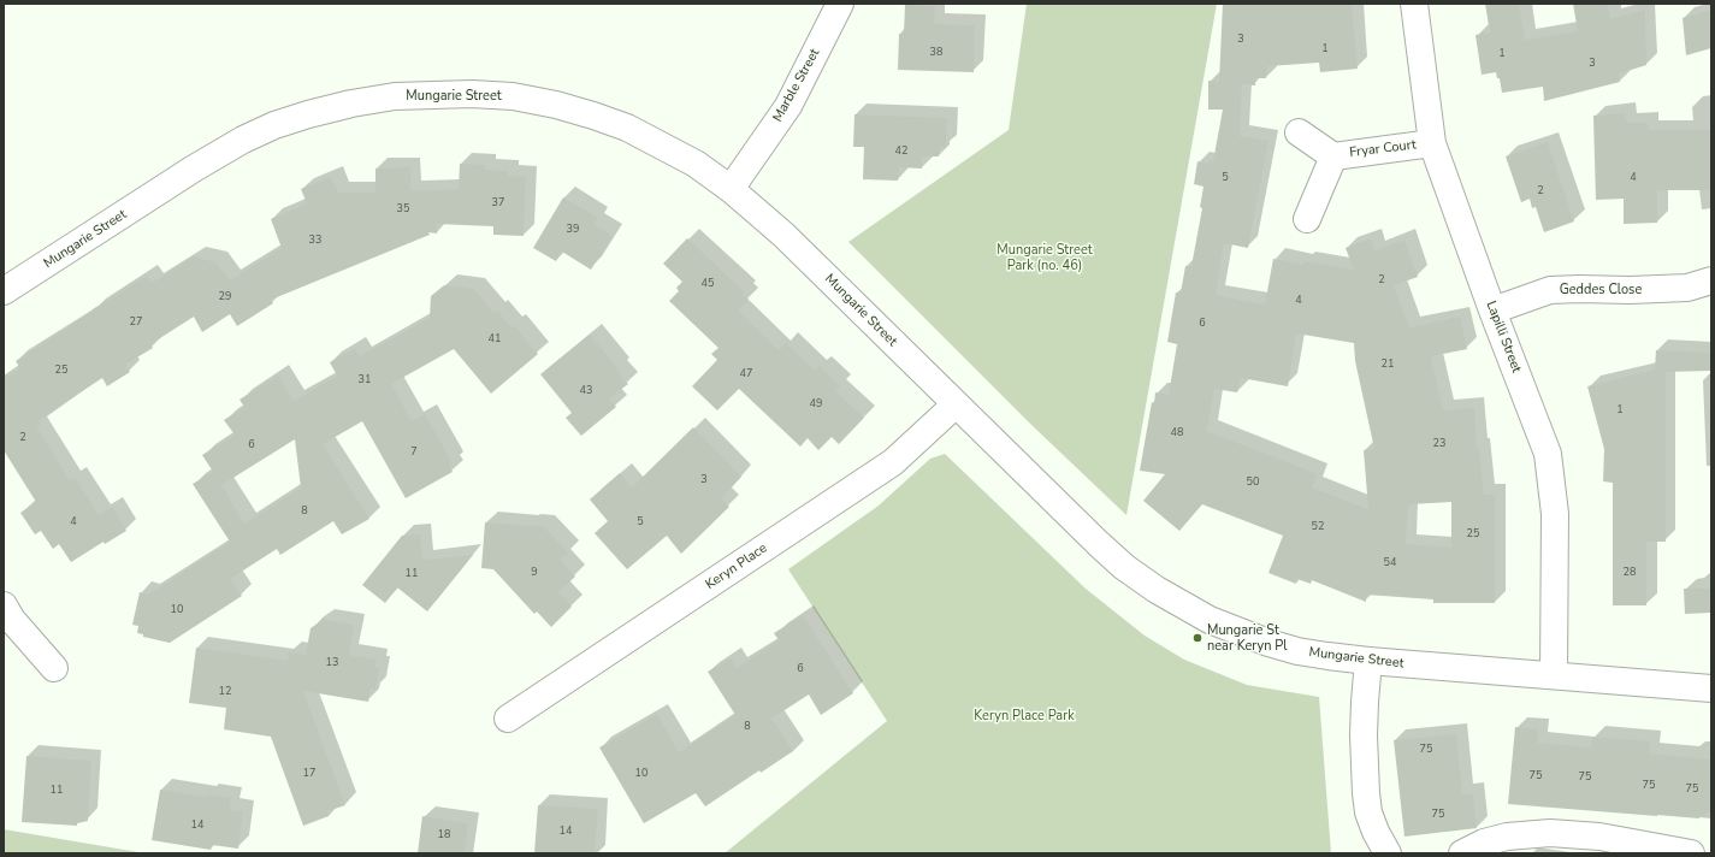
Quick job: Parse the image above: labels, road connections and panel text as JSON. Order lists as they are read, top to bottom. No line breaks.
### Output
{"streets":{"street":["Marble Street","Mungarie Street","Fryar Court","Geddes Close","Lapilli Street","Keryn Place"]},"crossings":[["Marble Street","Mungarie Street"],["Mungarie Street","Lapilli Street"],["Mungarie Street","Keryn Place"],["Fryar Court","Lapilli Street"],["Geddes Close","Lapilli Street"]],"parks":["Mungarie Street Park (no. 46)","Keryn Place Park"],"places":["Mungarie St near Keryn Pl"],"house_numbers":["3","1","38","1","3","42","5","4","2","37","35","39","33","2","45","29","4","27","6","41","21","25","47","31","43","49","1","48","2","23","6","7","3","50","8","4","5","52","25","54","9","28","11","10","13","6","12","8","75","17","10","75","75","75","75","11","75","14","14","18"]}
